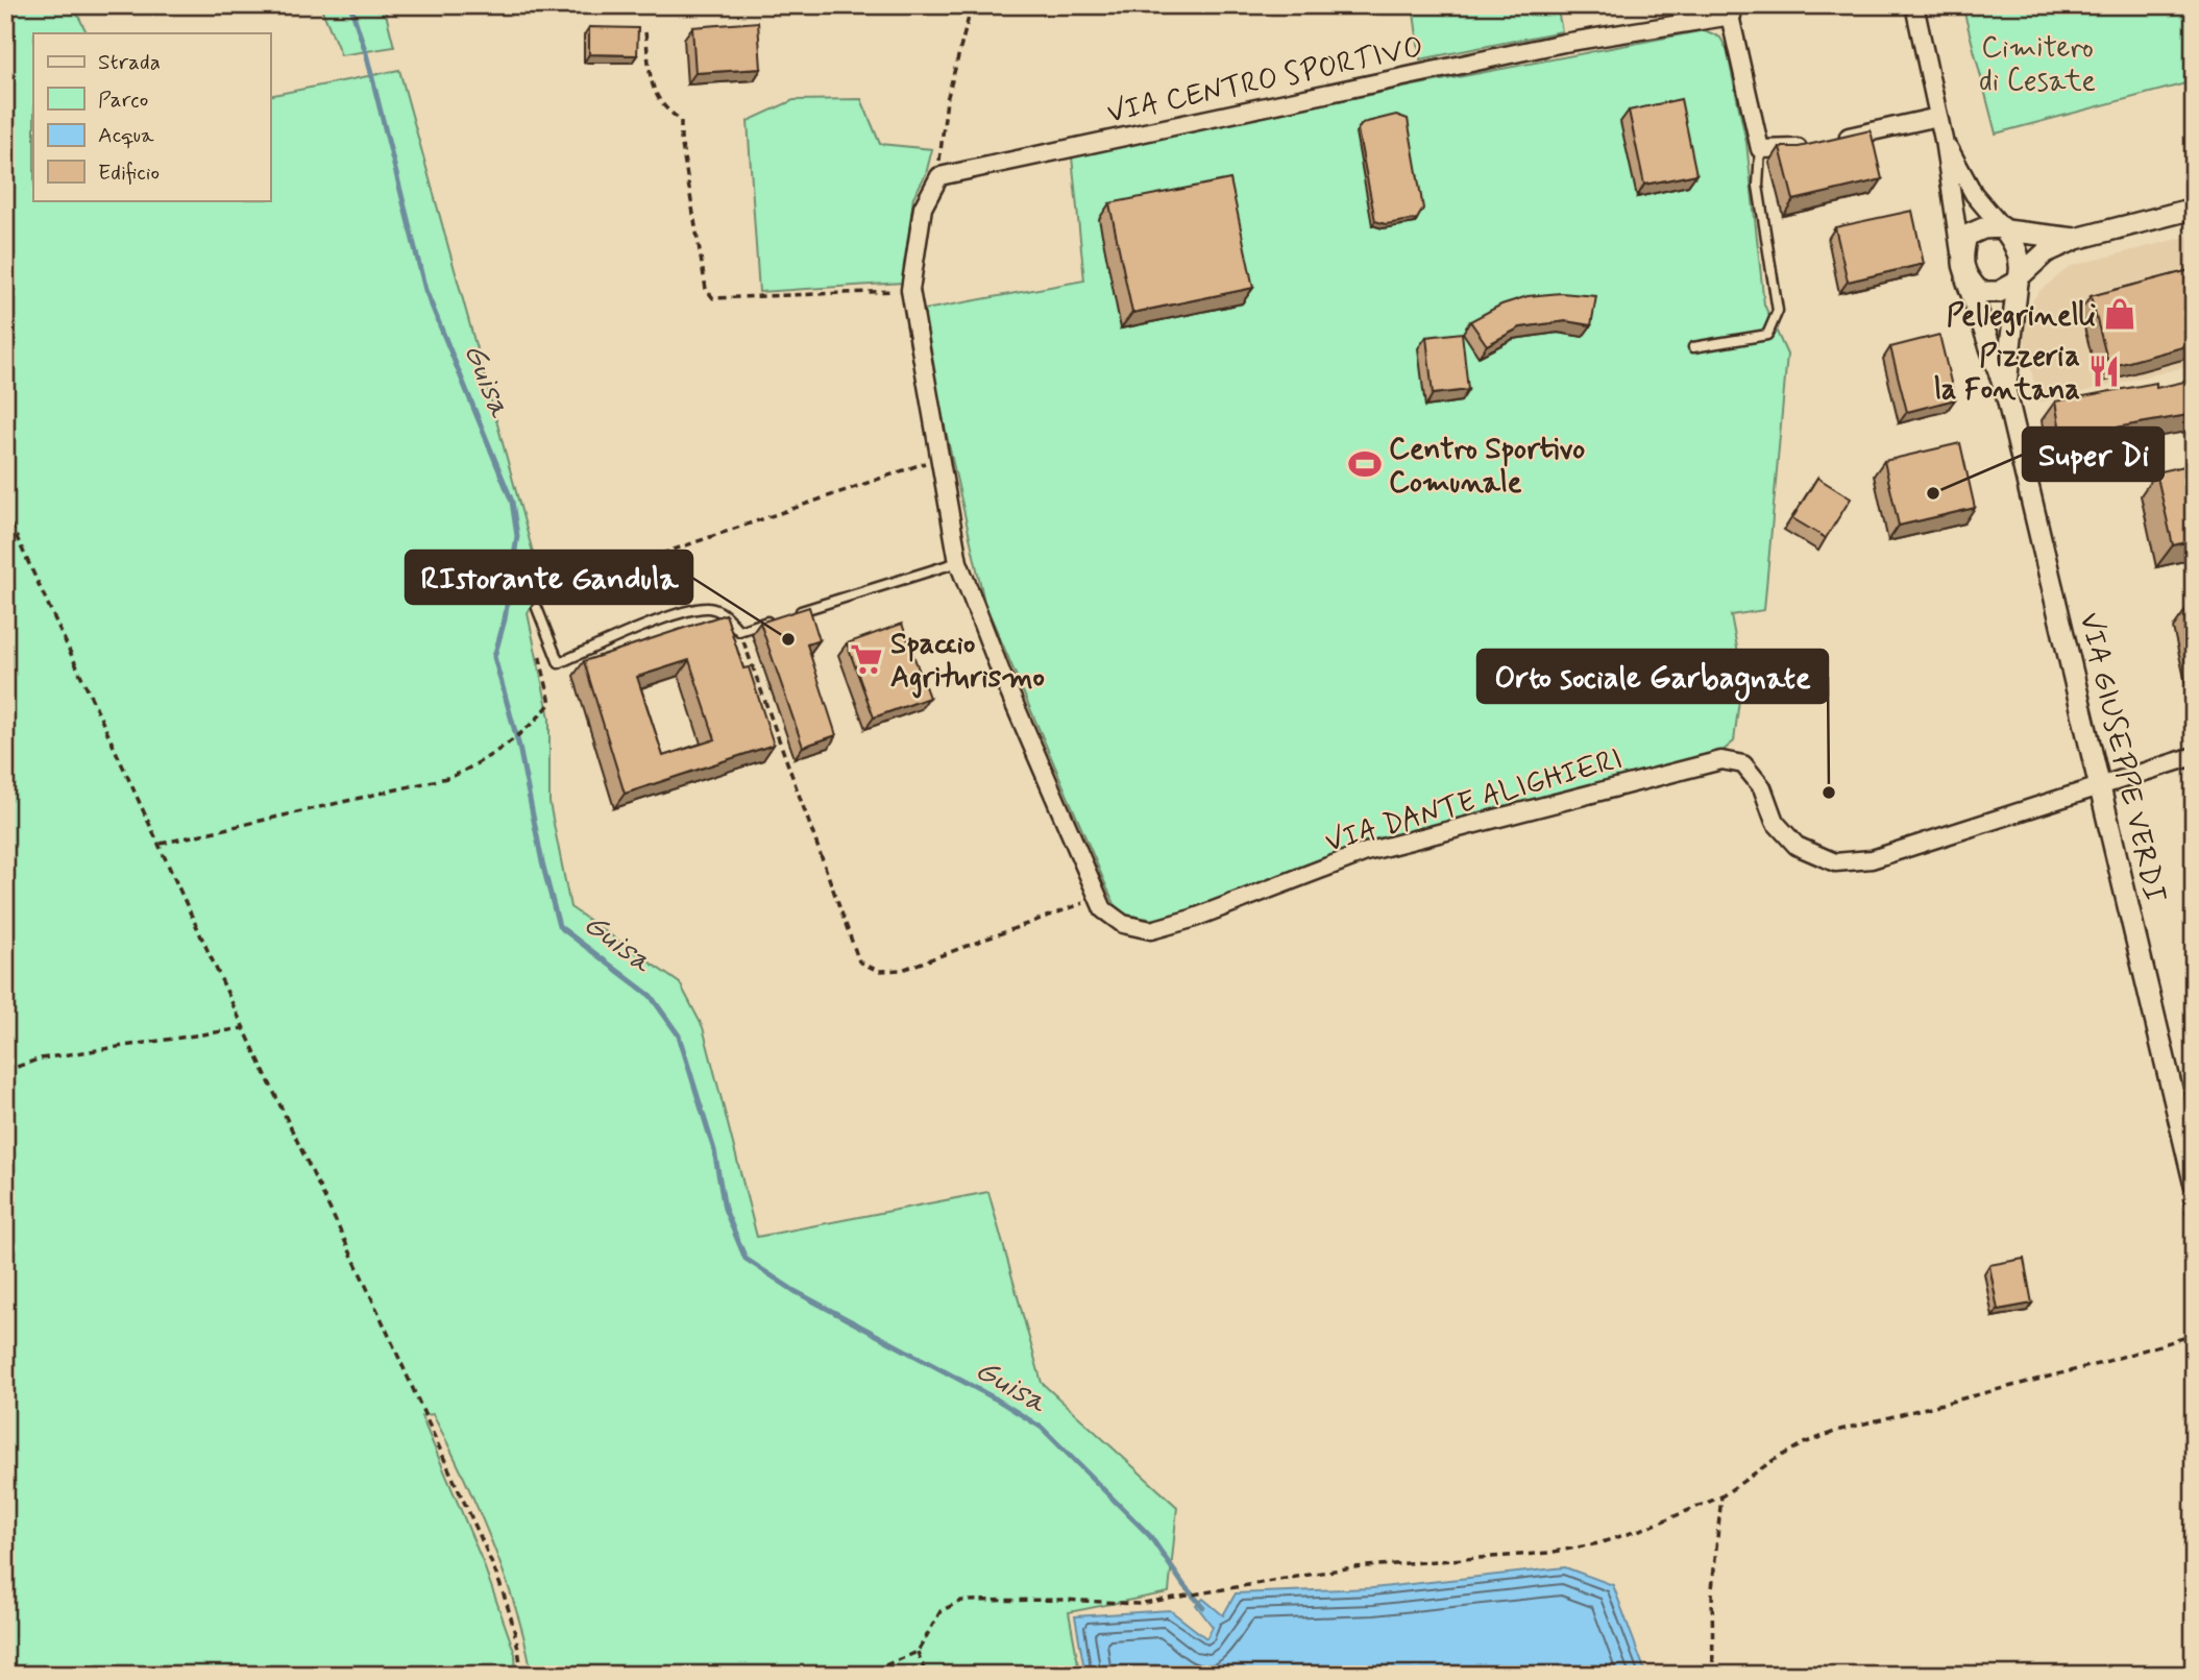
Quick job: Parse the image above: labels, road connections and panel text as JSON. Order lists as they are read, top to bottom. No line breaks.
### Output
{"streets":{"street":["VIA CENTRO SPORTIVO","VIA GIUSEPPE VERDI","VIA DANTE ALIGHIERI"]},"crossings":[["VIA CENTRO SPORTIVO","VIA DANTE ALIGHIERI"],["VIA GIUSEPPE VERDI","VIA DANTE ALIGHIERI"]],"water":["Guisa"],"parks":["Cimitero di Cesate"],"places":{"shop":["Pellegrinelli"],"restaurant":["Pizzeria la Fontana"],"sports":["Centro Sportivo Comunale"],"other":["Super Di","RIstorante Gandula","Orto sociale Garbagnate"],"supermarket":["Spaccio Agriturismo"]},"legend":["Strada","Parco","Acqua","Edificio"]}
